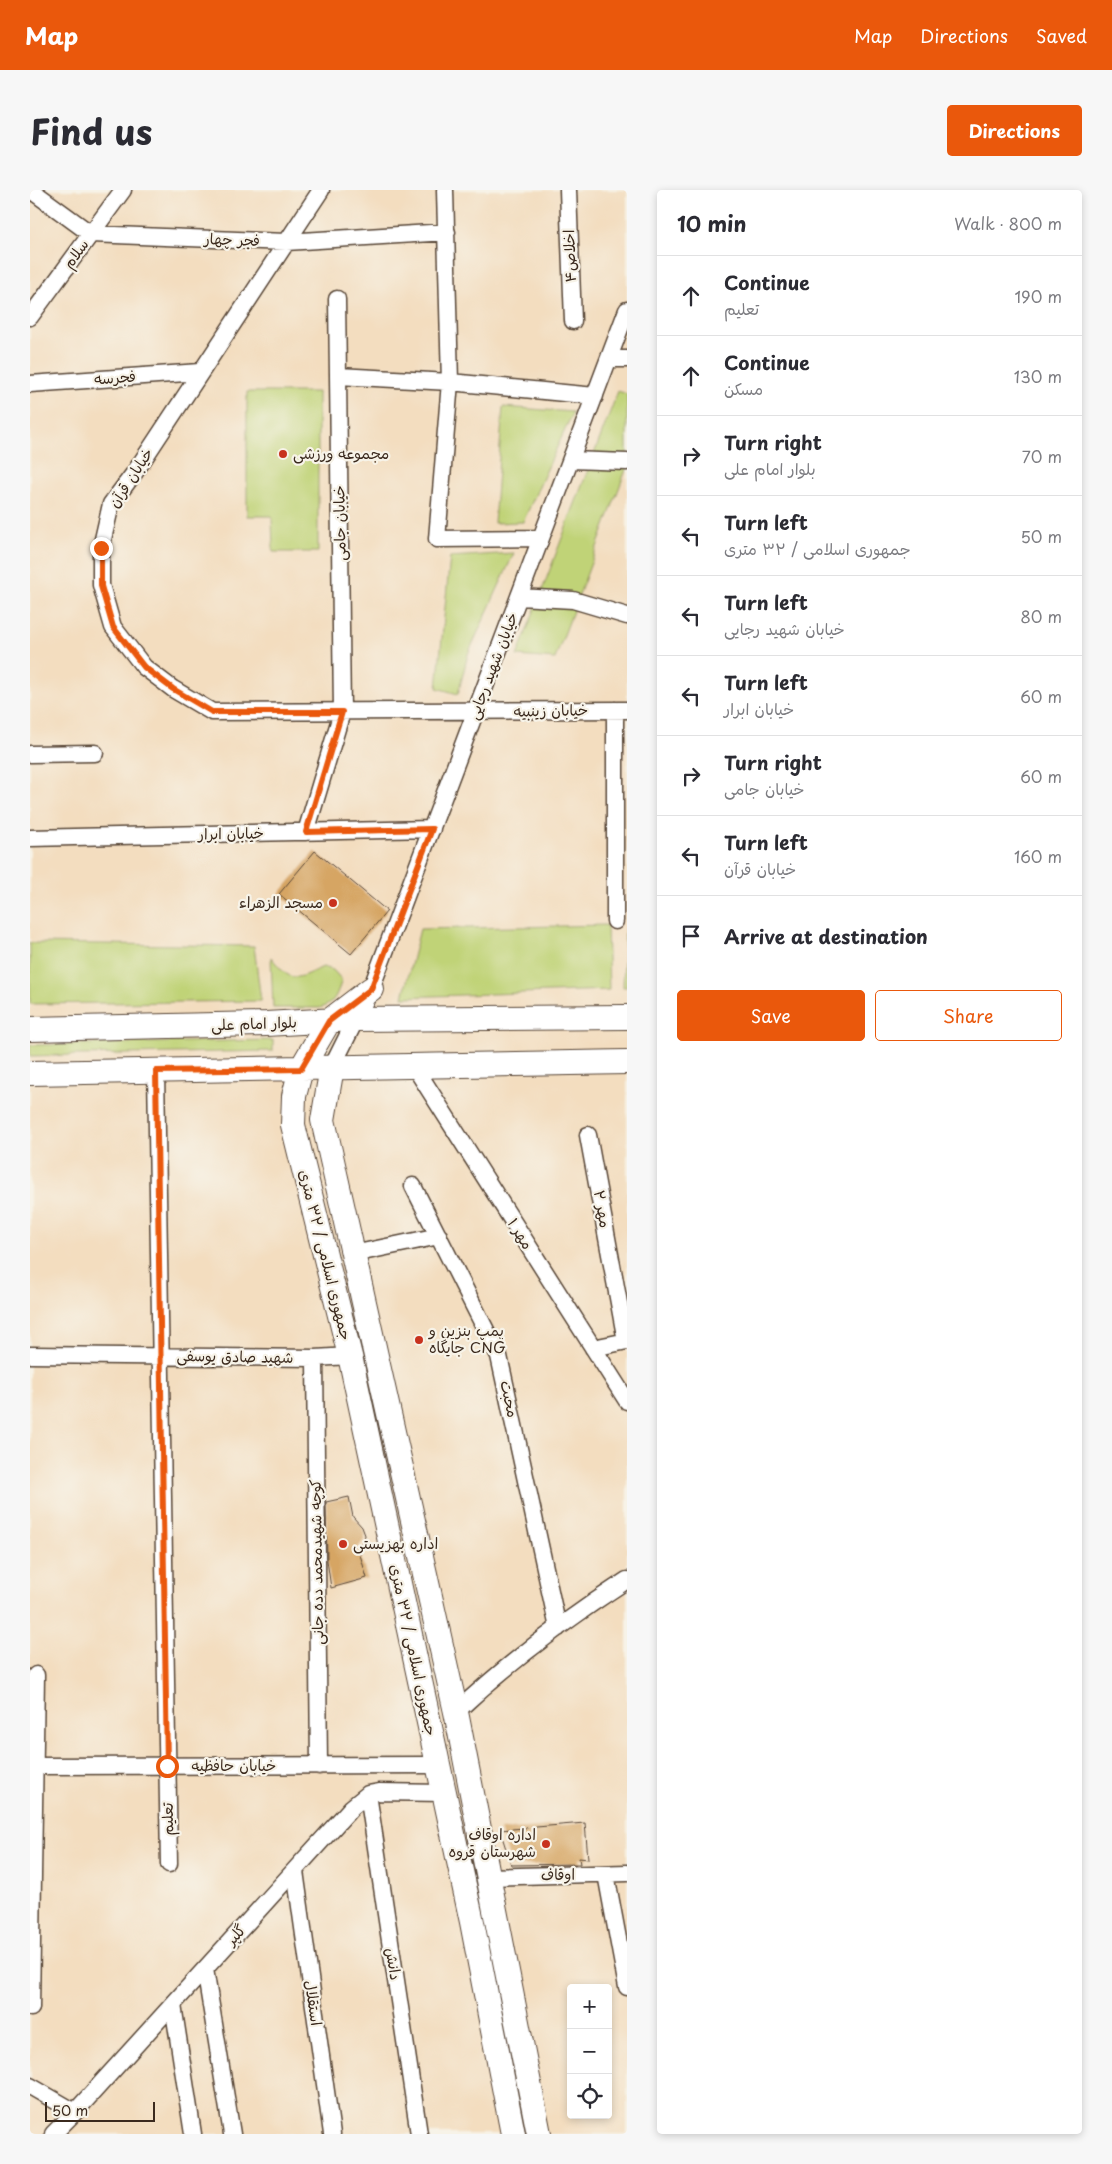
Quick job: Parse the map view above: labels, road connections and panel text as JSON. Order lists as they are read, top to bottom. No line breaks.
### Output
{"streets":{"street":["فجر چهار","سلام","اخلاص۴","فجرسه","خیابان قرآن","خیابان جامی","خیابان شهید رجایی","خیابان زینبیه","خیابان ابرار","بلوار امام علی","مهر ۲","مهر ۱","جمهوری اسلامی / ۳۲ متری","شهید صادق یوسفی","محبت","کوچه شهیدمحمد دده جانی","خیابان حافظیه","تعلیم","اوقاف","گلپر","دانش","استقلال"]},"crossings":[["فجر چهار","سلام"],["فجر چهار","خیابان قرآن"],["فجرسه","خیابان قرآن"],["خیابان قرآن","خیابان جامی"],["خیابان قرآن","خیابان شهید رجایی"],["خیابان قرآن","خیابان زینبیه"],["خیابان جامی","خیابان ابرار"],["خیابان شهید رجایی","خیابان زینبیه"],["خیابان شهید رجایی","خیابان ابرار"],["خیابان شهید رجایی","بلوار امام علی"],["خیابان شهید رجایی","جمهوری اسلامی / ۳۲ متری"],["بلوار امام علی","جمهوری اسلامی / ۳۲ متری"],["جمهوری اسلامی / ۳۲ متری","شهید صادق یوسفی"],["جمهوری اسلامی / ۳۲ متری","خیابان حافظیه"],["جمهوری اسلامی / ۳۲ متری","اوقاف"],["شهید صادق یوسفی","کوچه شهیدمحمد دده جانی"],["شهید صادق یوسفی","تعلیم"],["کوچه شهیدمحمد دده جانی","خیابان حافظیه"],["خیابان حافظیه","تعلیم"],["گلپر","دانش"],["گلپر","استقلال"]],"places":["مجموعه ورزشی","مسجد الزهراء","پمپ بنزین و جایگاه CNG","اداره بهزیستی","اداره اوقاف شهرستان قروه"],"scale_bar":"50 m","page":{"header":"Map","nav":["Map","Directions","Saved"],"title":"Find us","buttons":["Directions",["Save","Share"]],"heading":["10 min","Walk · 800 m"],"list":[["Continue","تعلیم","190 m"],["Continue","مسکن","130 m"],["Turn right","بلوار امام علی","70 m"],["Turn left","جمهوری اسلامی / ۳۲ متری","50 m"],["Turn left","خیابان شهید رجایی","80 m"],["Turn left","خیابان ابرار","60 m"],["Turn right","خیابان جامی","60 m"],["Turn left","خیابان قرآن","160 m"],"Arrive at destination"],"map_buttons":["+","−"],"scale":"50 m"}}
